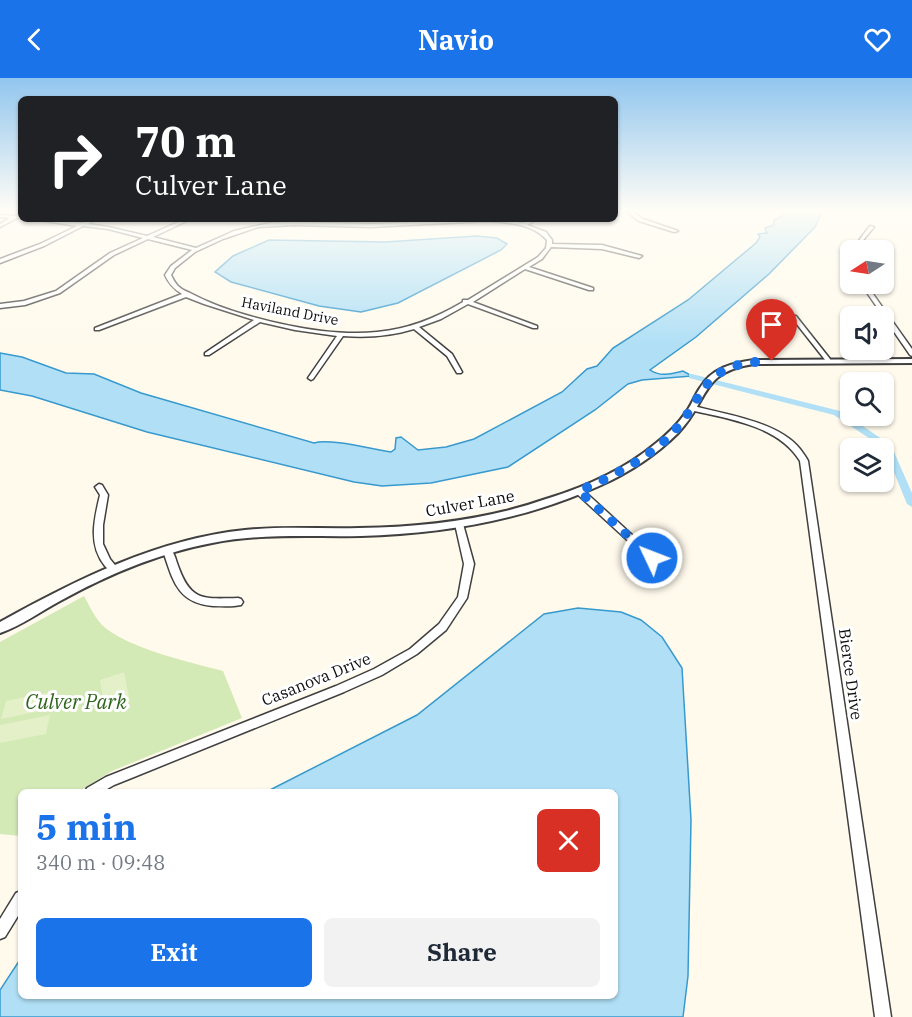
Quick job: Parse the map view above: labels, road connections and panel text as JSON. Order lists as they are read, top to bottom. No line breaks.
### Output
{"streets":{"street":["Haviland Drive","Culver Lane","Bierce Drive","Casanova Drive"]},"crossings":[["Culver Lane","Bierce Drive"],["Culver Lane","Casanova Drive"]],"parks":["Culver Park"],"north":"left","page":{"header":"Navio","turn":["70 m","Culver Lane"],"heading":["5 min","340 m · 09:48"],"buttons":["Exit","Share"]}}
